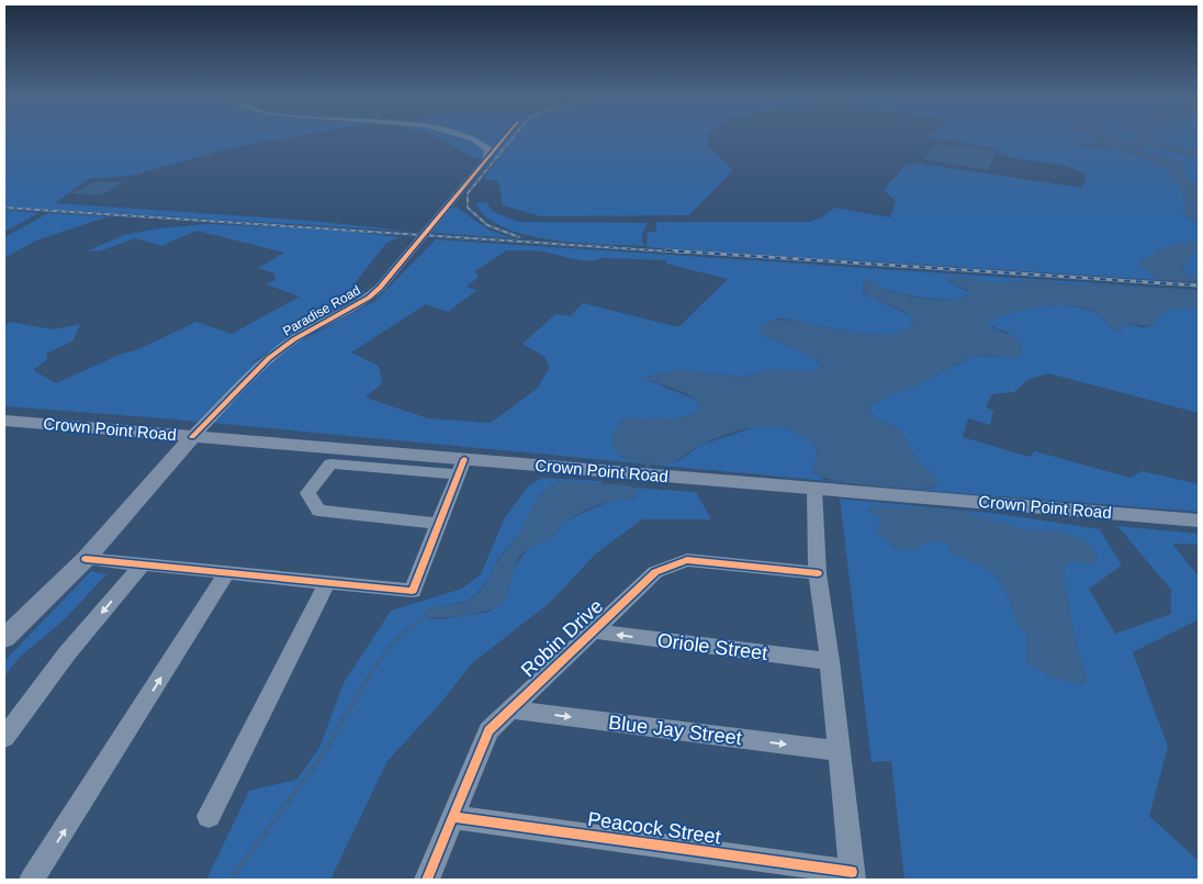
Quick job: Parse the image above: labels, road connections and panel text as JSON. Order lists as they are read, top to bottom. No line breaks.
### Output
{"streets":{"main road":["Crown Point Road"],"street":["Paradise Road","Robin Drive","Oriole Street","Blue Jay Street","Peacock Street"]},"crossings":[["Paradise Road","Crown Point Road"],["Robin Drive","Oriole Street"],["Robin Drive","Blue Jay Street"],["Robin Drive","Peacock Street"]],"one_way":["Oriole Street","Blue Jay Street"]}
